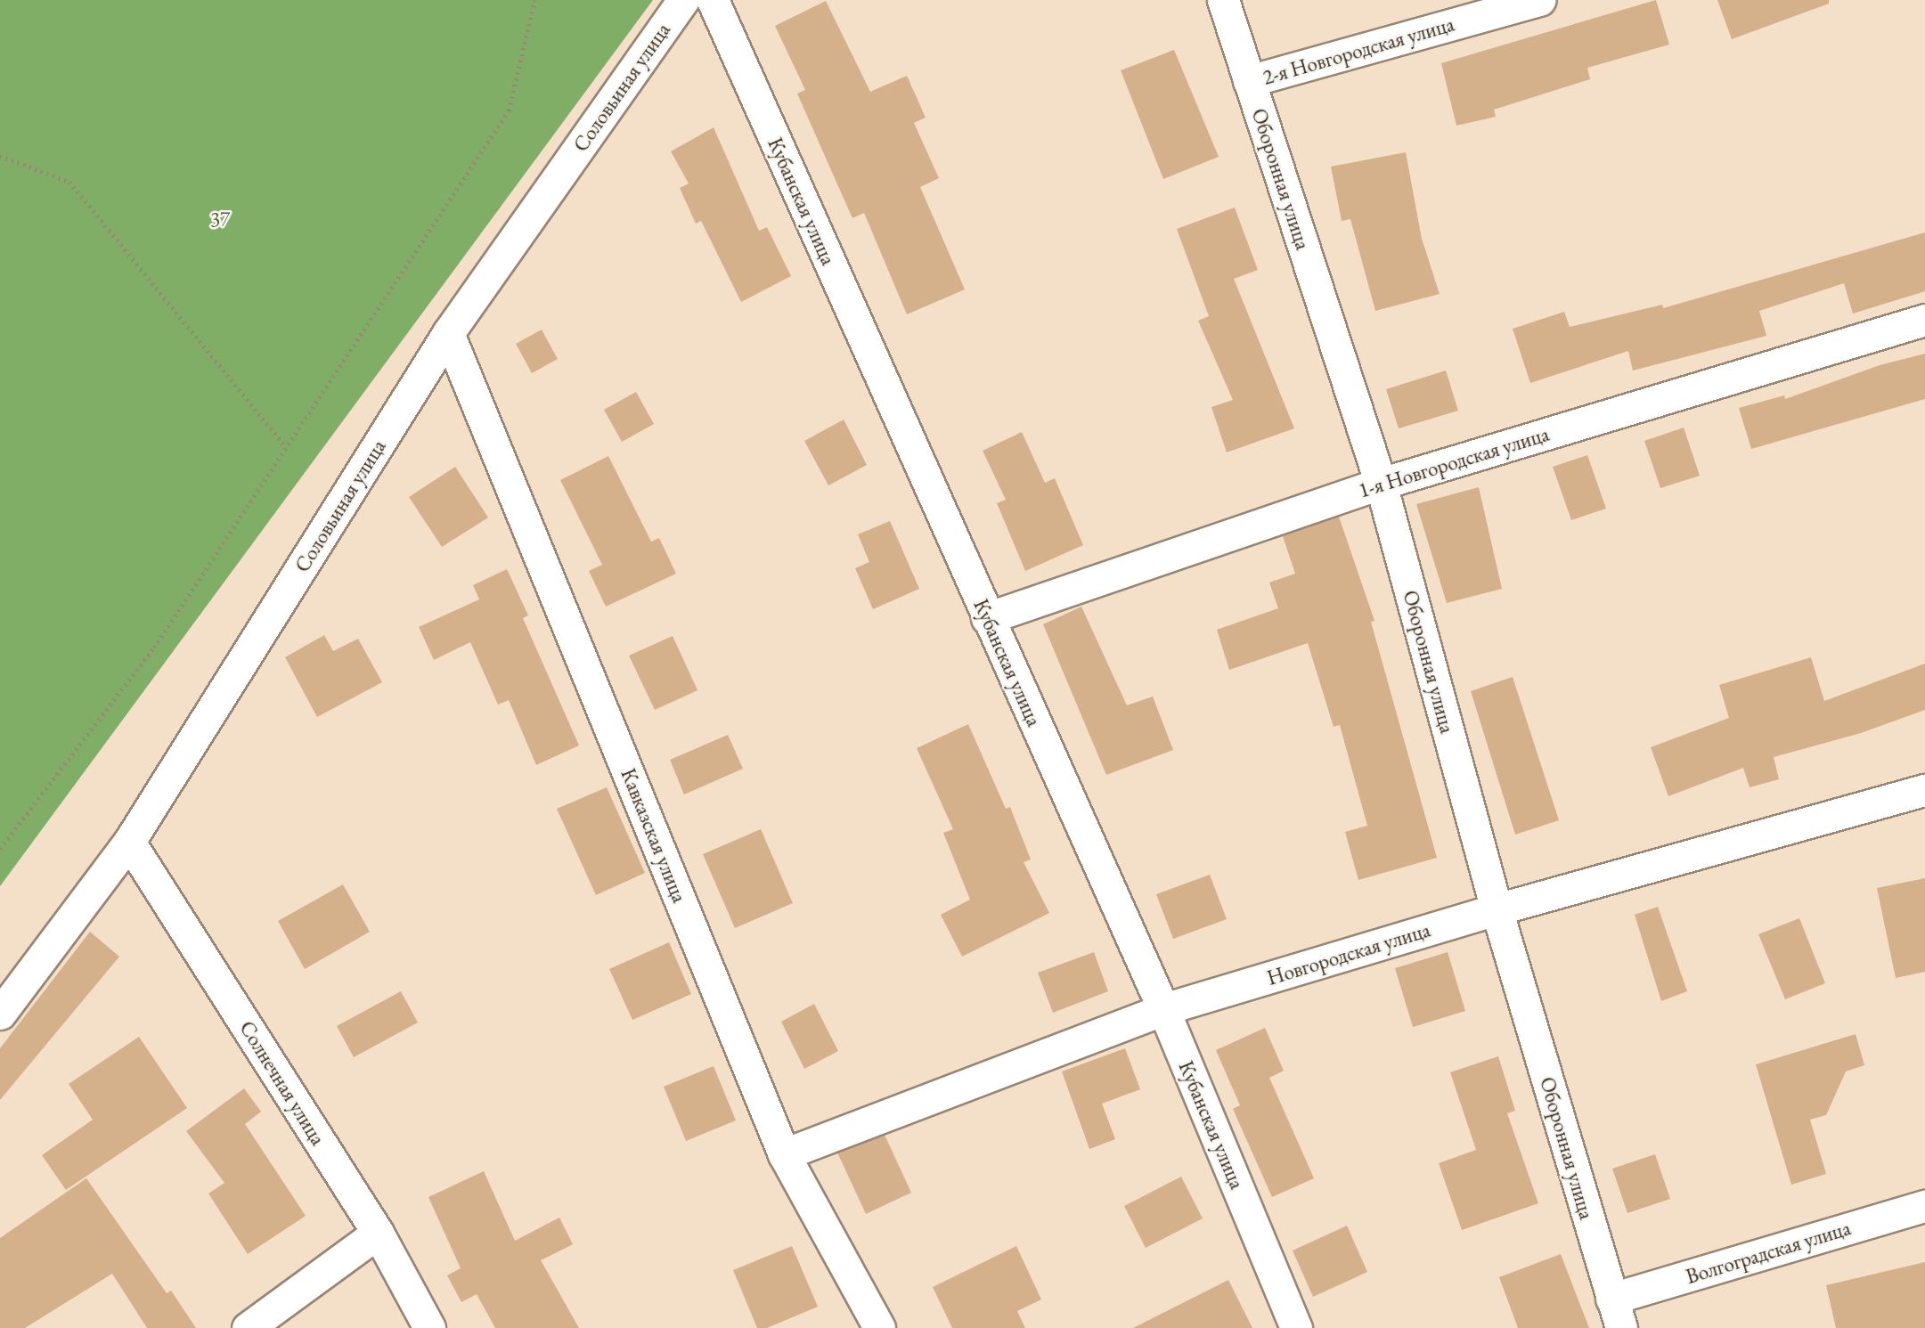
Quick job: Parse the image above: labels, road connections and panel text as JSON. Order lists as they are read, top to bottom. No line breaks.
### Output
{"streets":{"street":["2-я Новгородская улица","Соловьиная улица","Оборонная улица","Кубанская улица","1-я Новгородская улица","Кавказская улица","Новгородская улица","Солнечная улица","Волгоградская улица"]},"crossings":[["2-я Новгородская улица","Оборонная улица"],["Соловьиная улица","Кавказская улица"],["Соловьиная улица","Солнечная улица"],["Оборонная улица","1-я Новгородская улица"],["Оборонная улица","Новгородская улица"],["Оборонная улица","Волгоградская улица"],["Кубанская улица","1-я Новгородская улица"],["Кубанская улица","Новгородская улица"],["Кавказская улица","Новгородская улица"]],"parks":["37"]}
